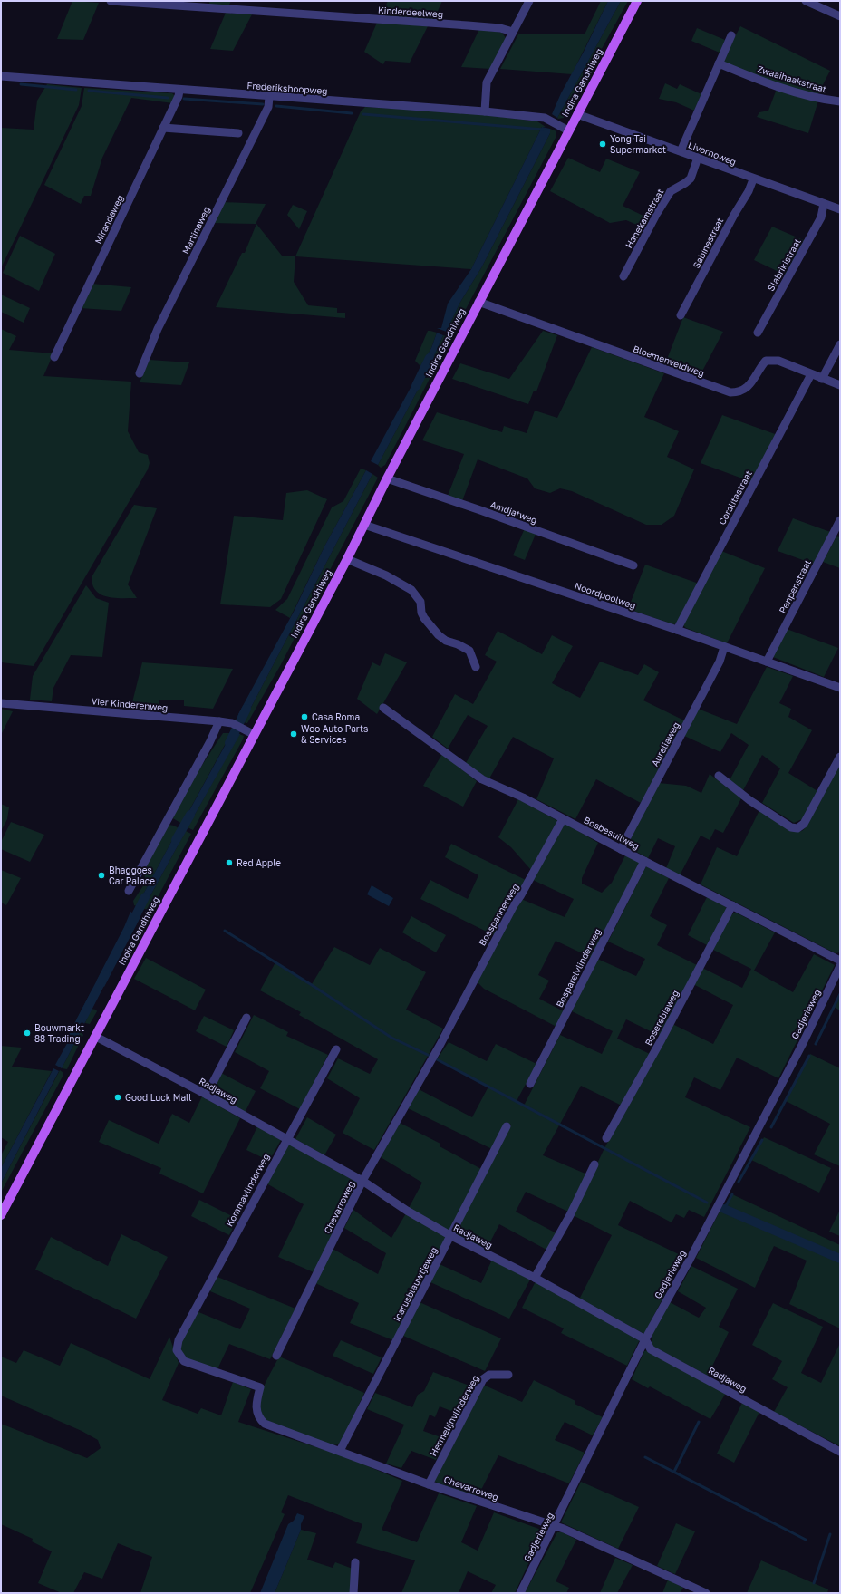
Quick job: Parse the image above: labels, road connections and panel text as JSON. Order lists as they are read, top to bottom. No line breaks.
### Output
{"streets":{"main road":["Indira Gandhiweg"],"street":["Kinderdeelweg","Zwaaihaakstraat","Frederikshoopweg","Livornoweg","Hanekamstraat","Mirandaweg","Martinaweg","Sabinestraat","Slabrikistraat","Bloemenveldweg","Coralitastraat","Amdjatweg","Penpenstraat","Noordpoolweg","Vier Kinderenweg","Aureliaweg","Bosbesuilweg","Bosspannerweg","Bosparelvlinderweg","Gadjerieweg","Boserebiaweg","Radjaweg","Kommavlinderweg","Chevarroweg","Icarusblauwtjeweg","Hermelijnvlinderweg"]},"crossings":[["Indira Gandhiweg","Frederikshoopweg"],["Indira Gandhiweg","Livornoweg"],["Indira Gandhiweg","Bloemenveldweg"],["Indira Gandhiweg","Amdjatweg"],["Indira Gandhiweg","Noordpoolweg"],["Indira Gandhiweg","Vier Kinderenweg"],["Indira Gandhiweg","Radjaweg"],["Frederikshoopweg","Mirandaweg"],["Frederikshoopweg","Martinaweg"],["Livornoweg","Hanekamstraat"],["Livornoweg","Sabinestraat"],["Livornoweg","Slabrikistraat"],["Bloemenveldweg","Coralitastraat"],["Coralitastraat","Noordpoolweg"],["Penpenstraat","Noordpoolweg"],["Noordpoolweg","Aureliaweg"],["Aureliaweg","Bosbesuilweg"],["Bosbesuilweg","Bosspannerweg"],["Bosbesuilweg","Bosparelvlinderweg"],["Bosbesuilweg","Boserebiaweg"],["Bosspannerweg","Chevarroweg"],["Gadjerieweg","Radjaweg"],["Gadjerieweg","Chevarroweg"],["Radjaweg","Kommavlinderweg"],["Radjaweg","Chevarroweg"],["Radjaweg","Icarusblauwtjeweg"],["Kommavlinderweg","Chevarroweg"],["Chevarroweg","Icarusblauwtjeweg"],["Chevarroweg","Hermelijnvlinderweg"]],"places":["Yong Tai Supermarket","Casa Roma","Woo Auto Parts & Services","Red Apple","Bhaggoes Car Palace","Bouwmarkt 88 Trading","Good Luck Mall"]}
